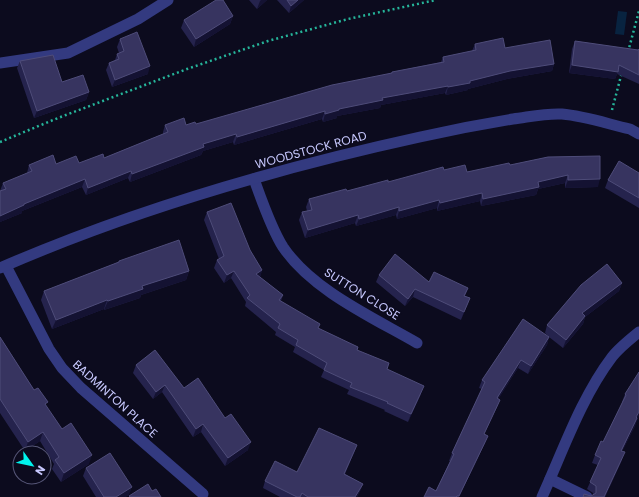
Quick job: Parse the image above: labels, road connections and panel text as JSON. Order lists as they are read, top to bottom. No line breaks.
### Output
{"streets":{"street":["WOODSTOCK ROAD","SUTTON CLOSE","BADMINTON PLACE"]},"crossings":[["WOODSTOCK ROAD","SUTTON CLOSE"],["WOODSTOCK ROAD","BADMINTON PLACE"]],"north":"bottom right"}
